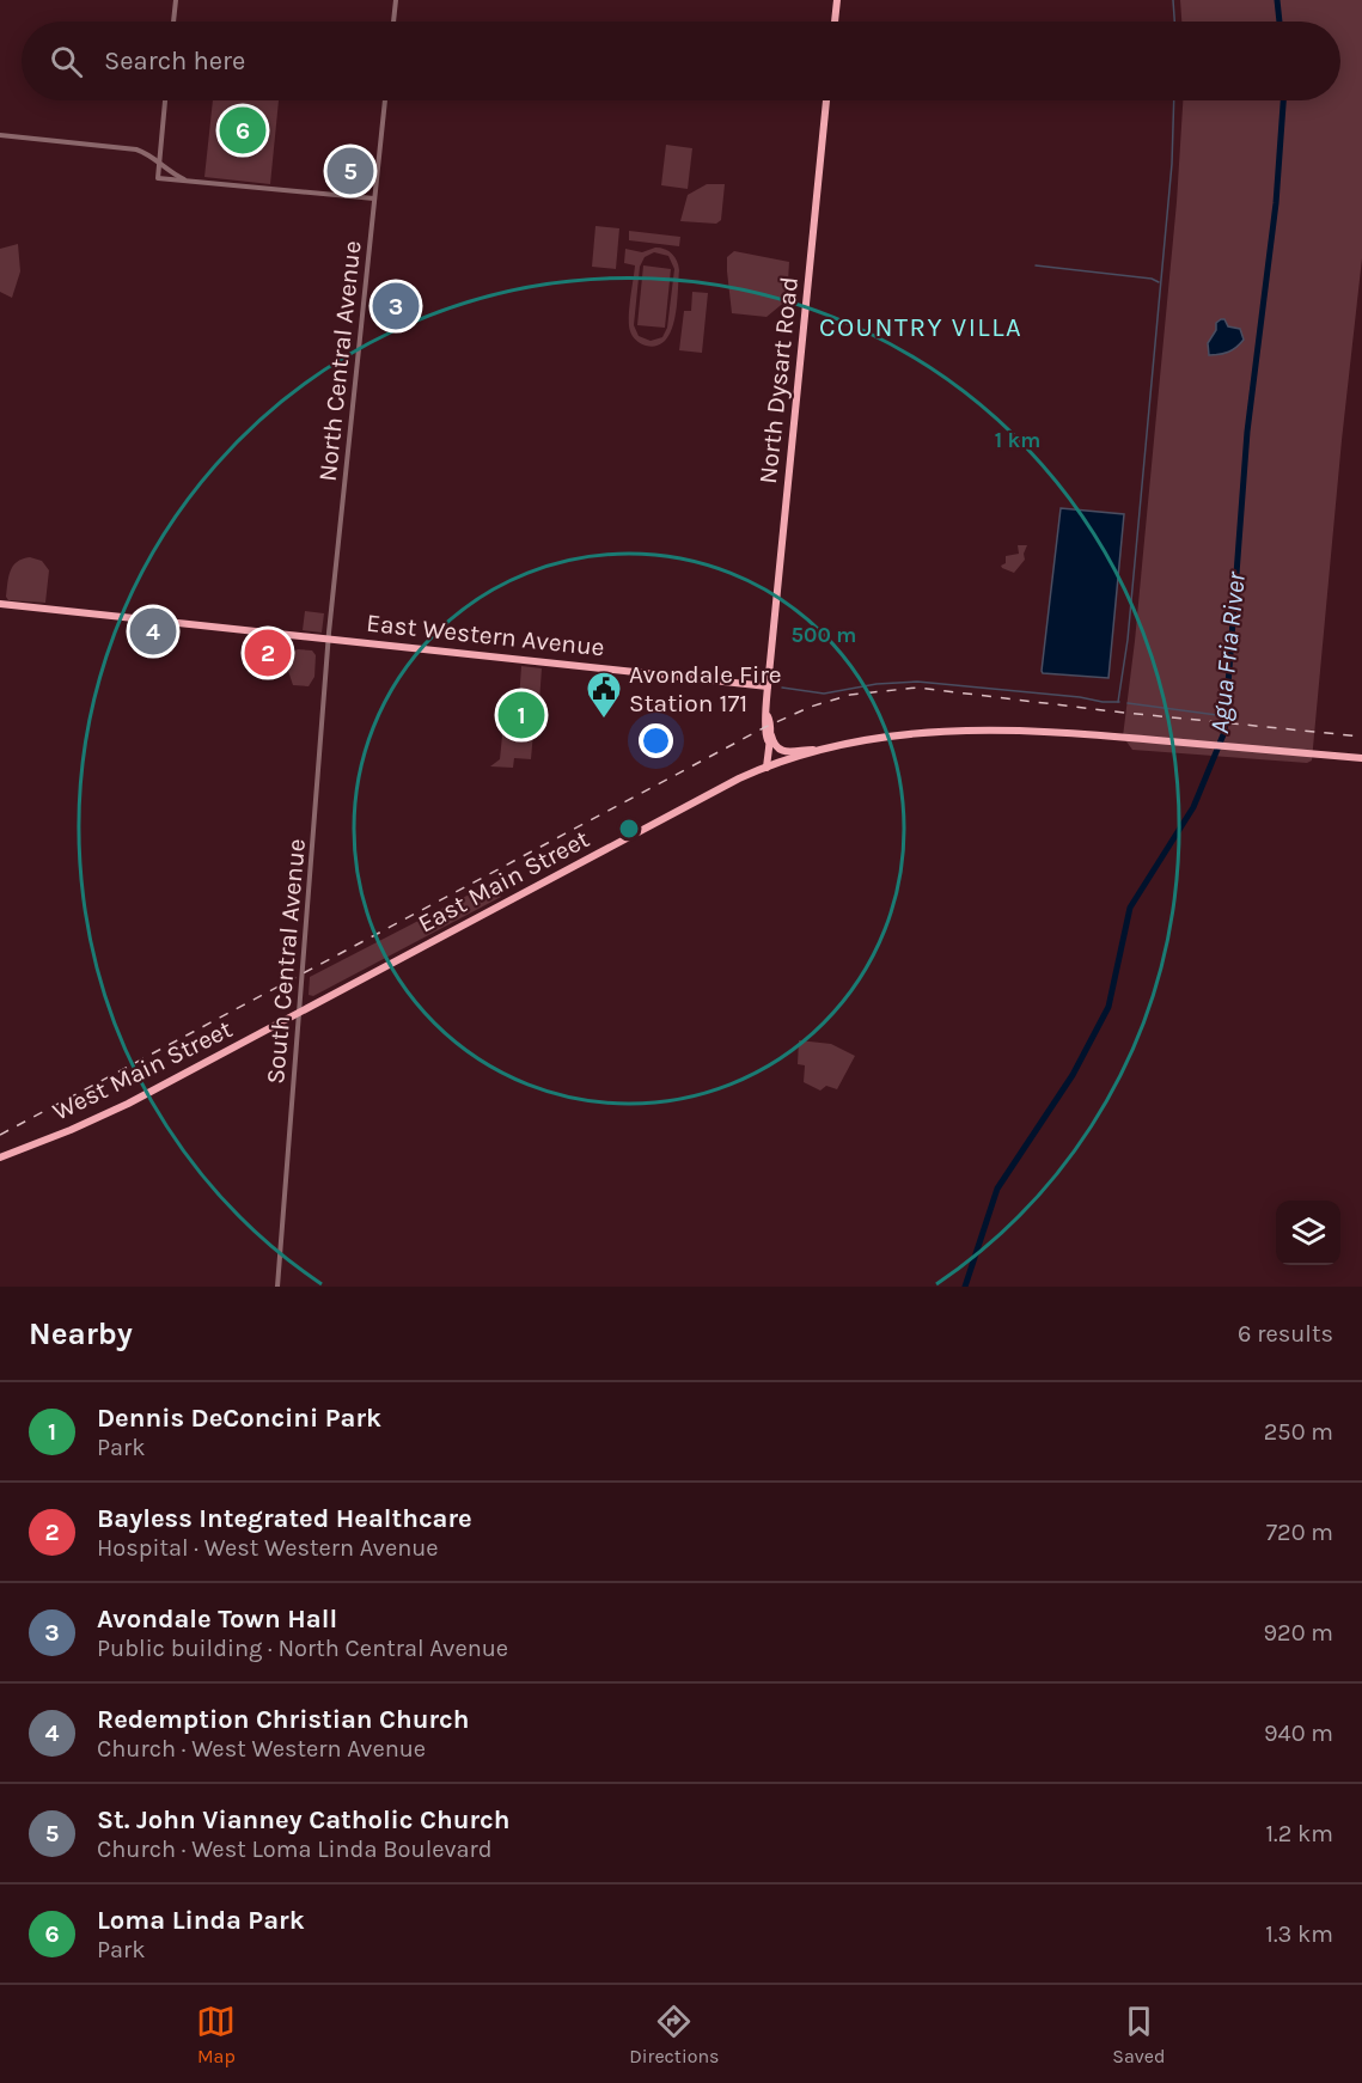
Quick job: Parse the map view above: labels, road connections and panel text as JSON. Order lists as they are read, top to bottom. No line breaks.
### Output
{"streets":{"main road":["North Dysart Road","East Western Avenue","East Main Street","West Main Street"],"street":["North Central Avenue","South Central Avenue"]},"crossings":[["North Central Avenue","East Western Avenue"],["North Central Avenue","South Central Avenue"],["North Dysart Road","East Western Avenue"],["North Dysart Road","East Main Street"],["East Western Avenue","South Central Avenue"],["East Main Street","South Central Avenue"],["East Main Street","West Main Street"],["South Central Avenue","West Main Street"]],"districts":["COUNTRY VILLA"],"water":["Agua Fria River"],"places":{"public building":["Avondale Fire Station 171"]},"page":{"search":"Search here","pins":["6","5","3","4","2","1"],"heading":["Nearby","6 results"],"list":[{"mark":"1","name":"Dennis DeConcini Park","note":"Park","value":"250 m"},{"mark":"2","name":"Bayless Integrated Healthcare","note":"Hospital · West Western Avenue","value":"720 m"},{"mark":"3","name":"Avondale Town Hall","note":"Public building · North Central Avenue","value":"920 m"},{"mark":"4","name":"Redemption Christian Church","note":"Church · West Western Avenue","value":"940 m"},{"mark":"5","name":"St. John Vianney Catholic Church","note":"Church · West Loma Linda Boulevard","value":"1.2 km"},{"mark":"6","name":"Loma Linda Park","note":"Park","value":"1.3 km"}],"nav":["Map","Directions","Saved"]},"rings":["1 km","500 m"]}
